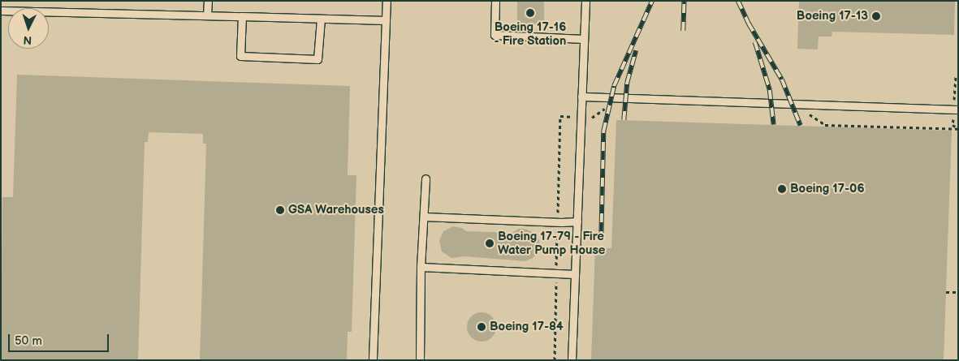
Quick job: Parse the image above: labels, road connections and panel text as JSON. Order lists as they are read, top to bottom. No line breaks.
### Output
{"places":["Boeing 17-16 - Fire Station","Boeing 17-13","Boeing 17-06","GSA Warehouses","Boeing 17-79 - Fire Water Pump House","Boeing 17-84"],"scale_bar":"50 m","north":"bottom"}
